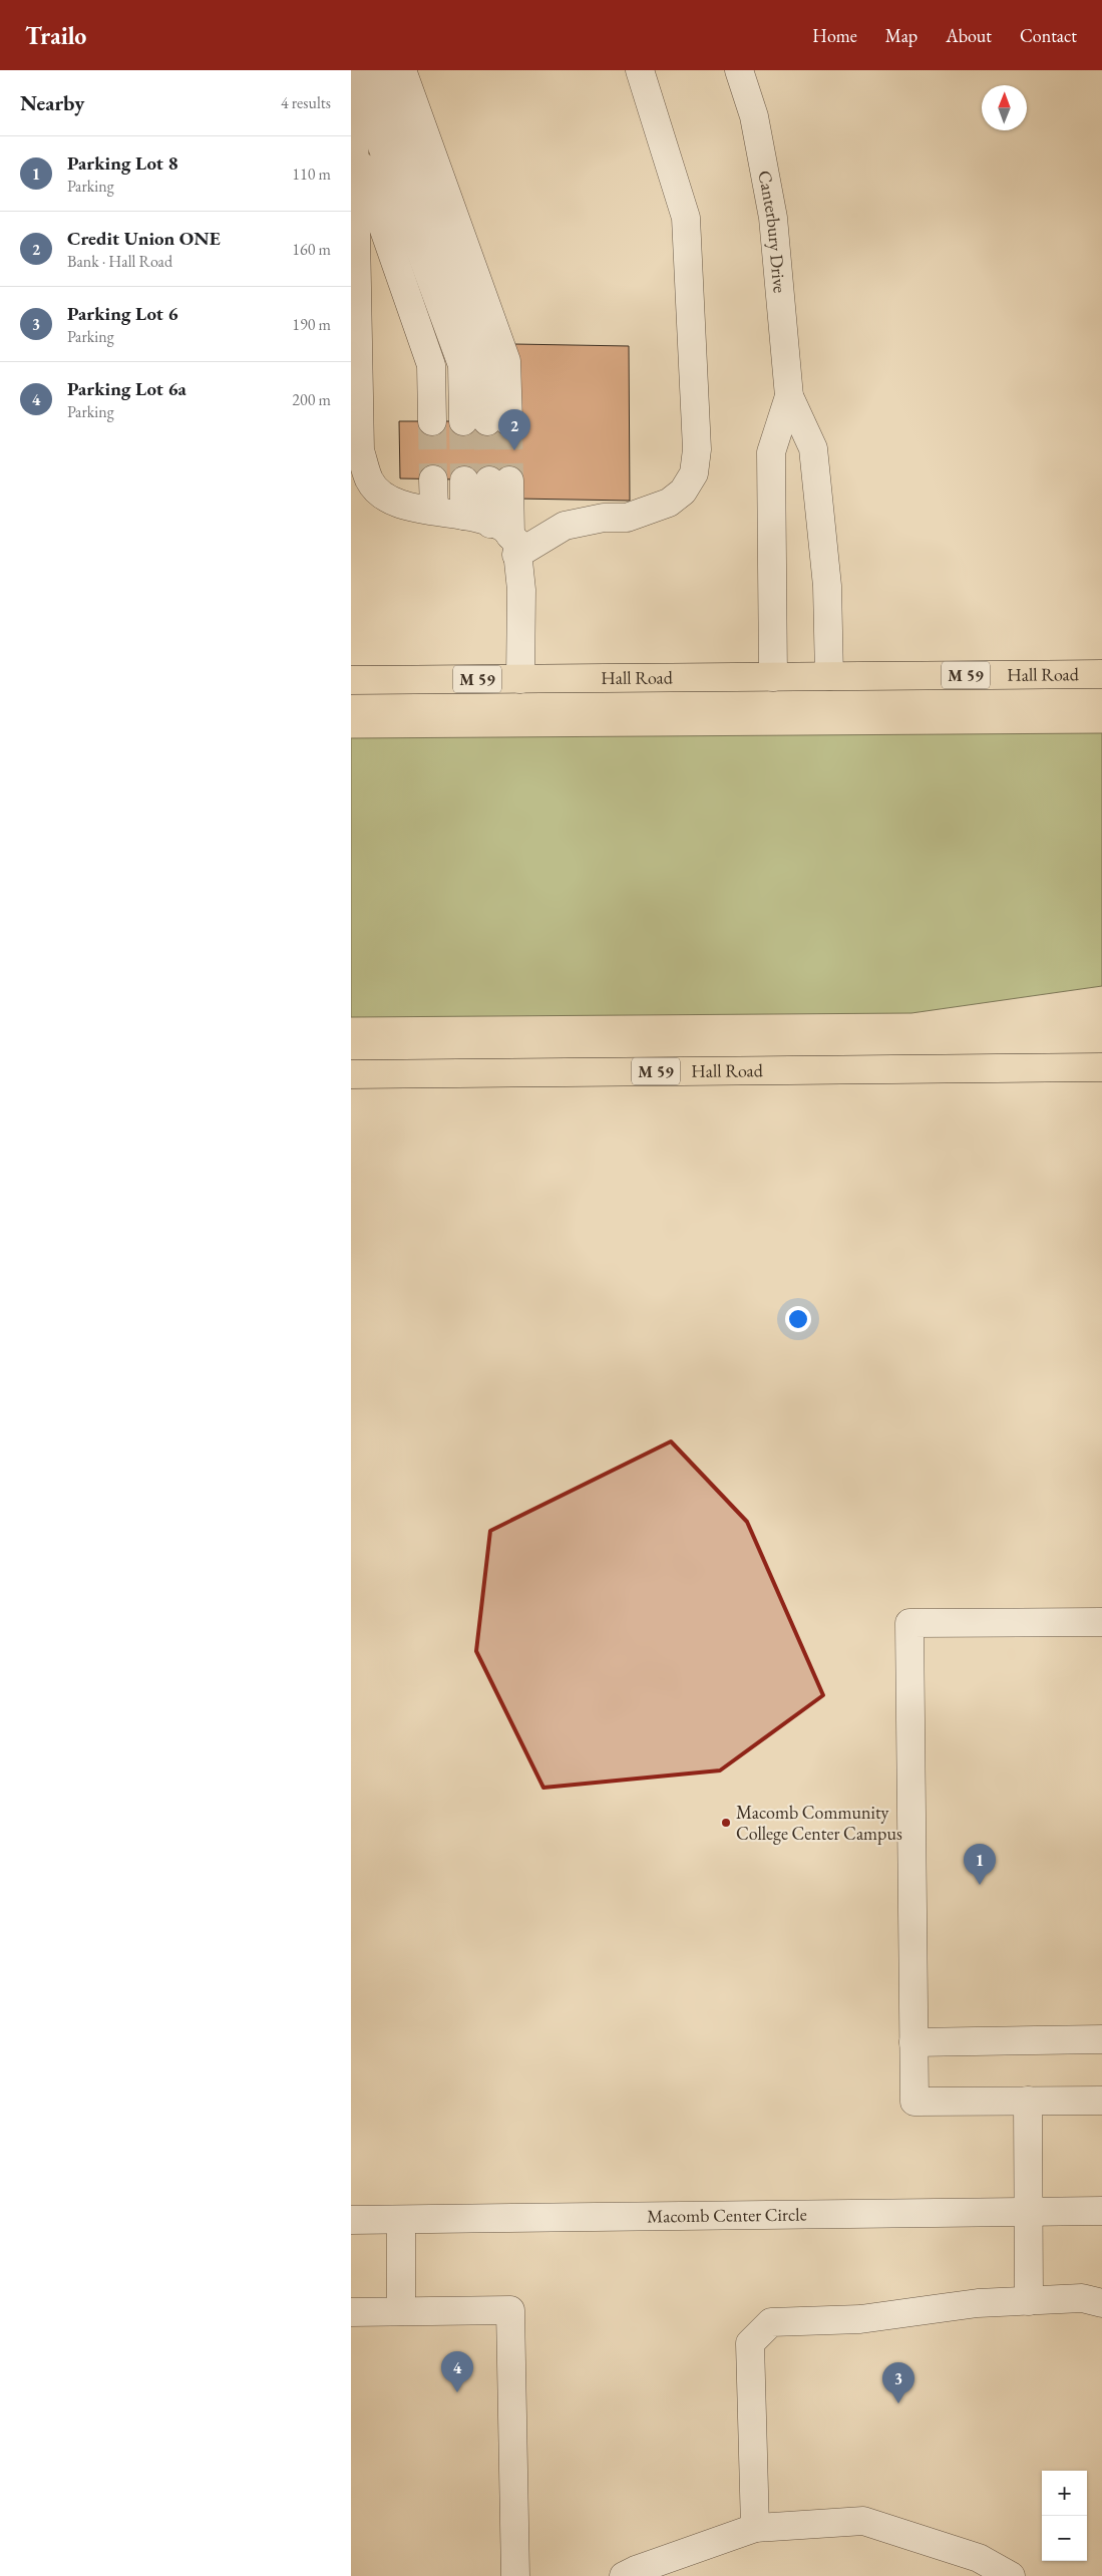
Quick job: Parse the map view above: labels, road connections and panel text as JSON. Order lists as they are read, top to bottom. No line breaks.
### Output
{"streets":{"highway":["M 59","Hall Road"],"street":["Canterbury Drive","Macomb Center Circle"]},"crossings":[["Canterbury Drive","Hall Road"]],"places":["Macomb Community College Center Campus"],"north":"top","page":{"header":"Trailo","nav":["Home","Map","About","Contact"],"heading":["Nearby","4 results"],"list":[{"mark":"1","name":"Parking Lot 8","note":"Parking","value":"110 m"},{"mark":"2","name":"Credit Union ONE","note":"Bank · Hall Road","value":"160 m"},{"mark":"3","name":"Parking Lot 6","note":"Parking","value":"190 m"},{"mark":"4","name":"Parking Lot 6a","note":"Parking","value":"200 m"}],"pins":["2","1","4","3"],"map_buttons":["+","−"]}}
